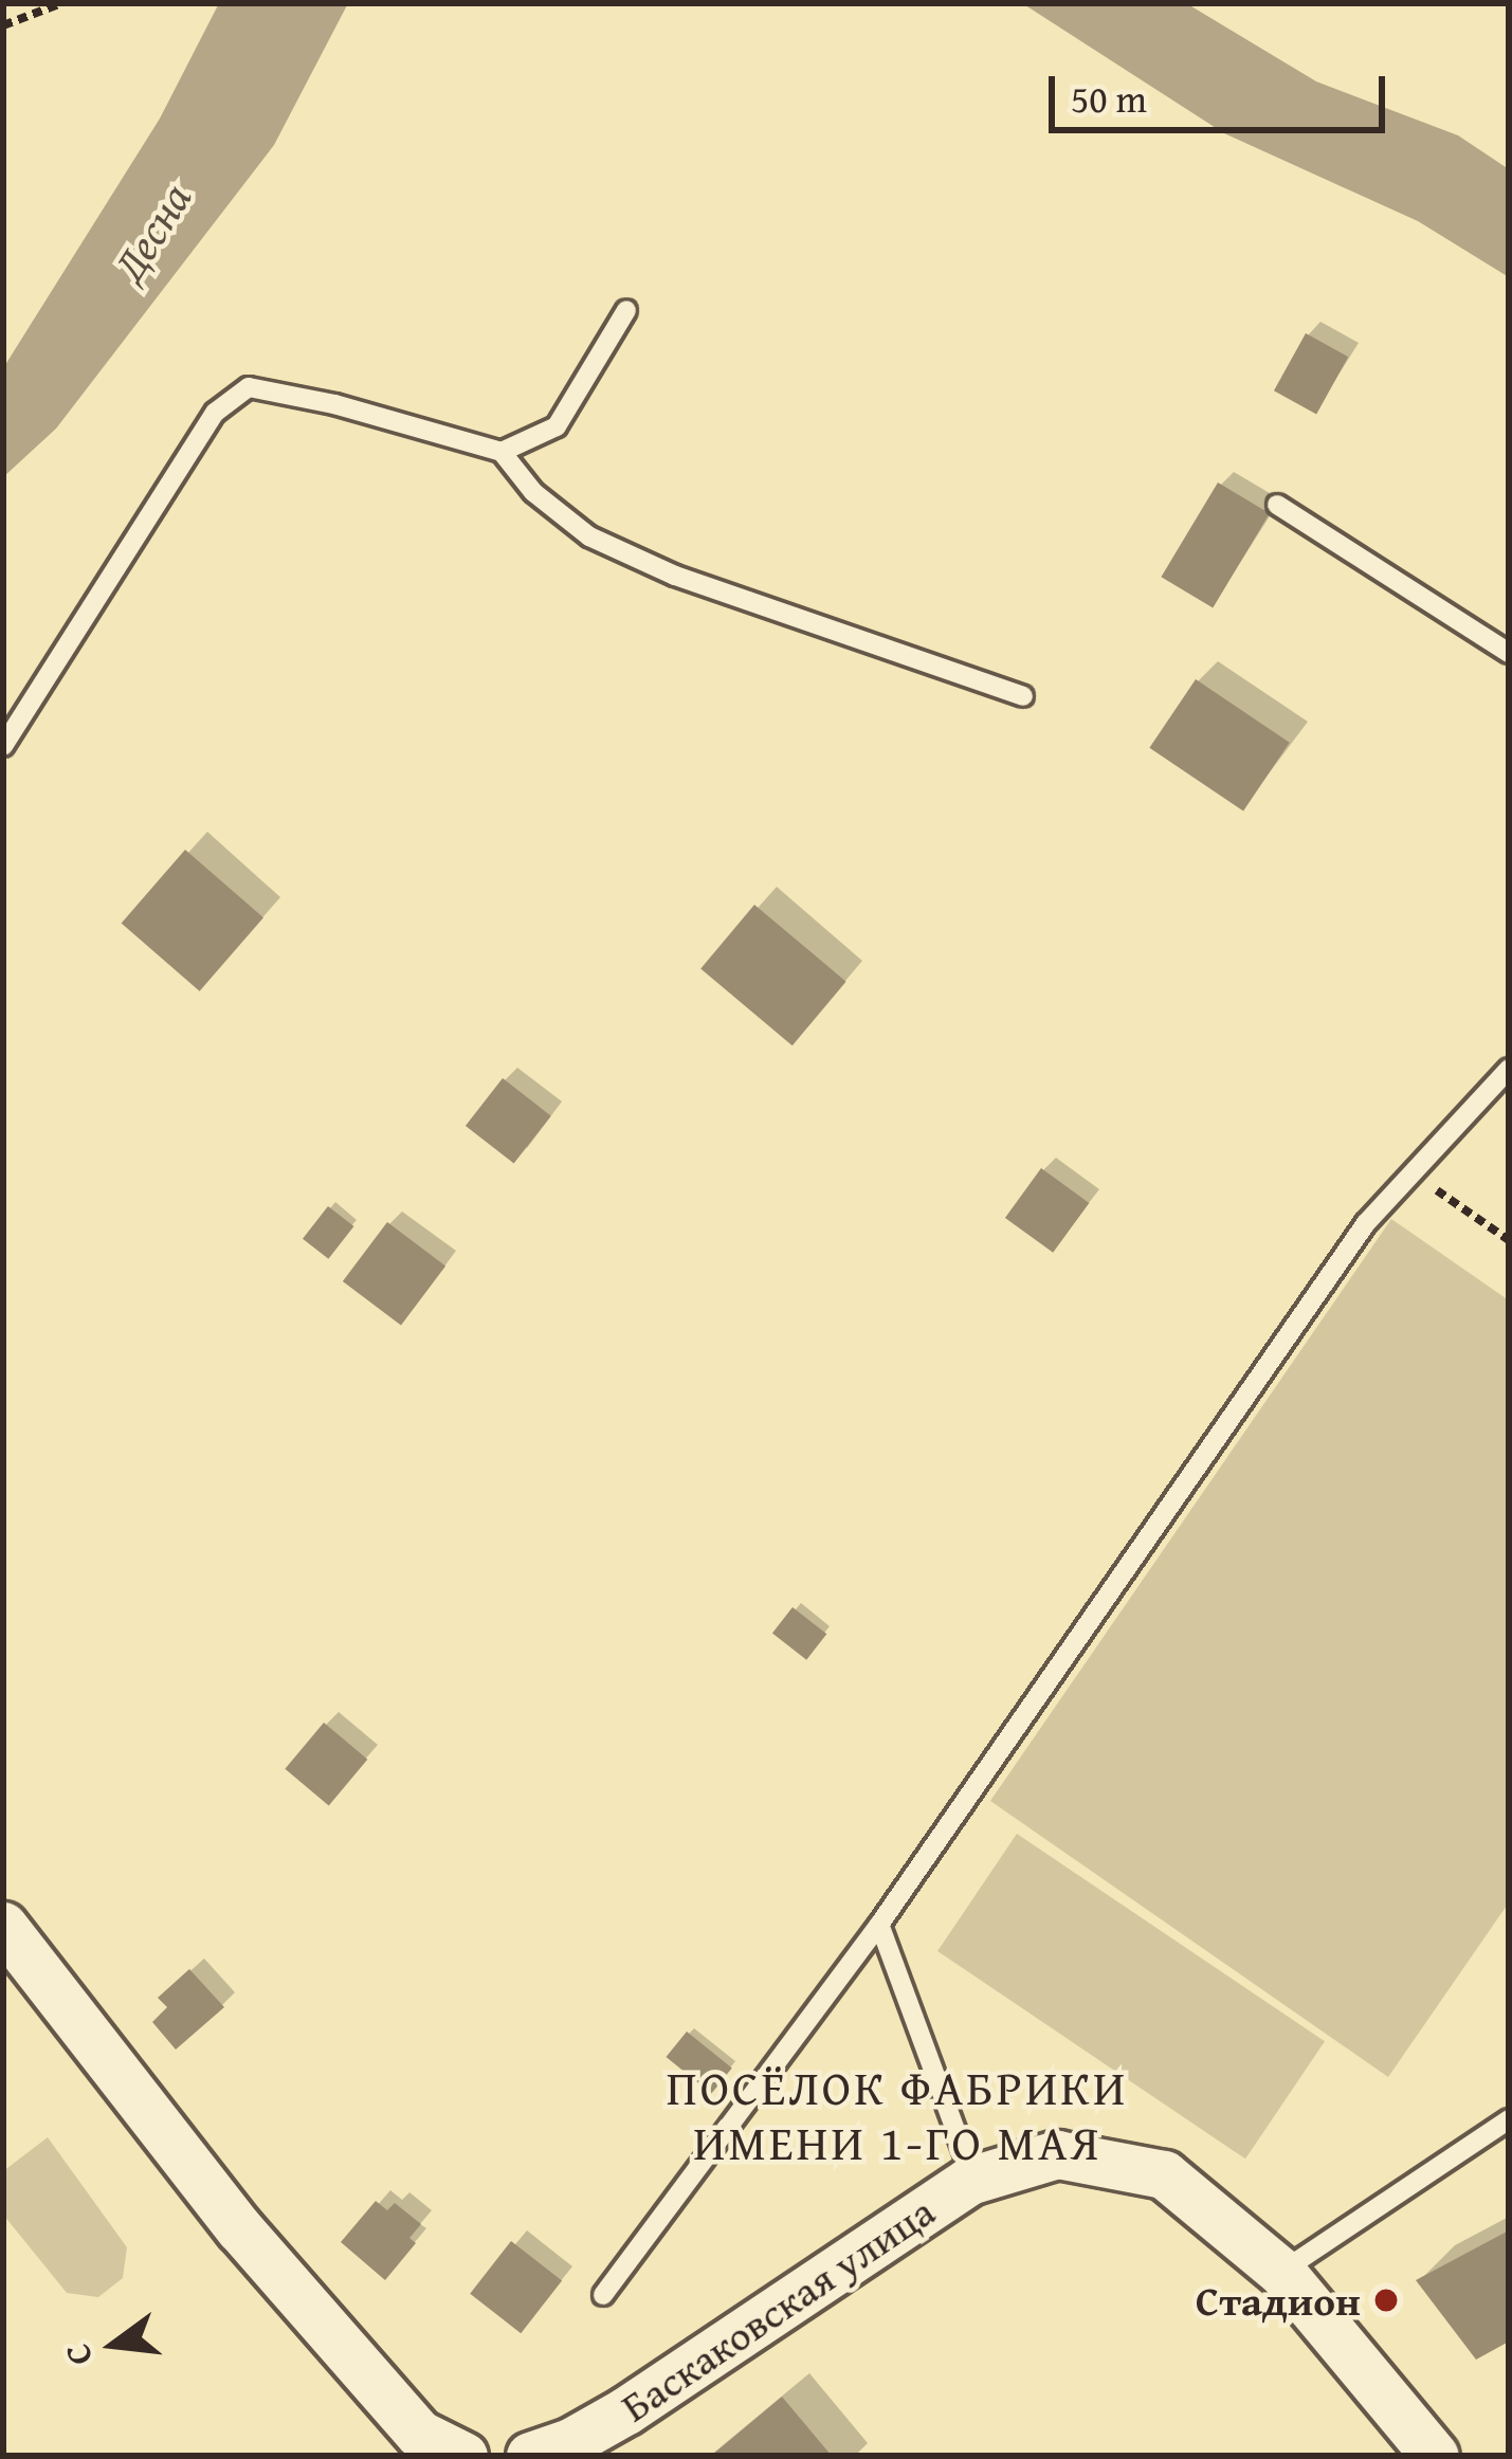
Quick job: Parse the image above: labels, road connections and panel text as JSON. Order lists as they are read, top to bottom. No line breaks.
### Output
{"streets":{"street":["Баскаковская улица"]},"districts":["ПОСЁЛОК ФАБРИКИ ИМЕНИ 1-ГО МАЯ"],"water":["Десна"],"places":["Стадион"],"scale_bar":"50 m","north":"left"}
